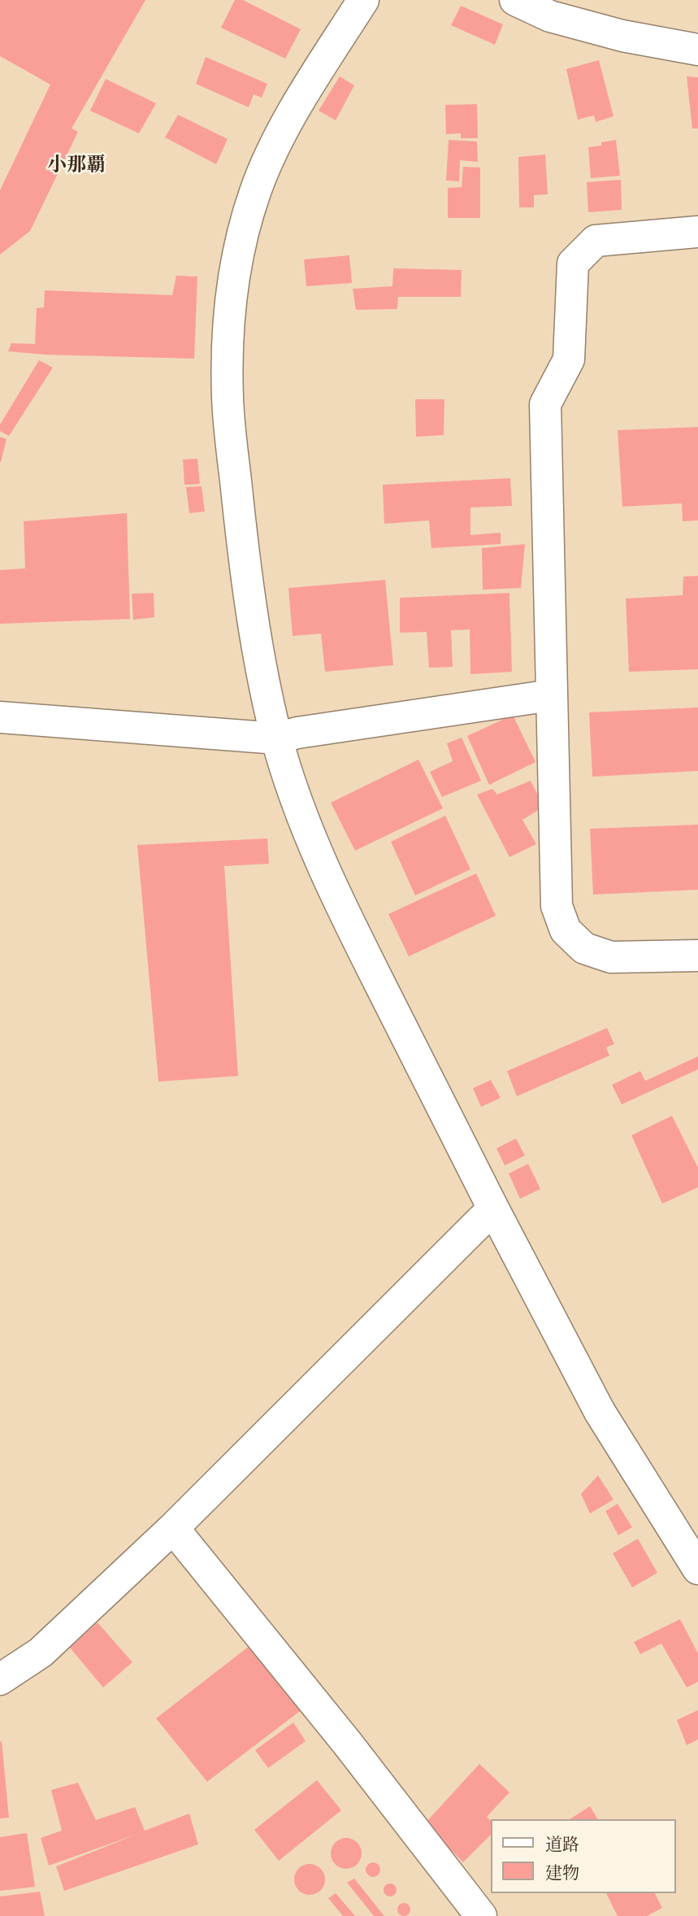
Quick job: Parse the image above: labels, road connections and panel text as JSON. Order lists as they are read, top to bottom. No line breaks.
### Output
{"districts":["小那覇"],"legend":["道路","建物"]}
